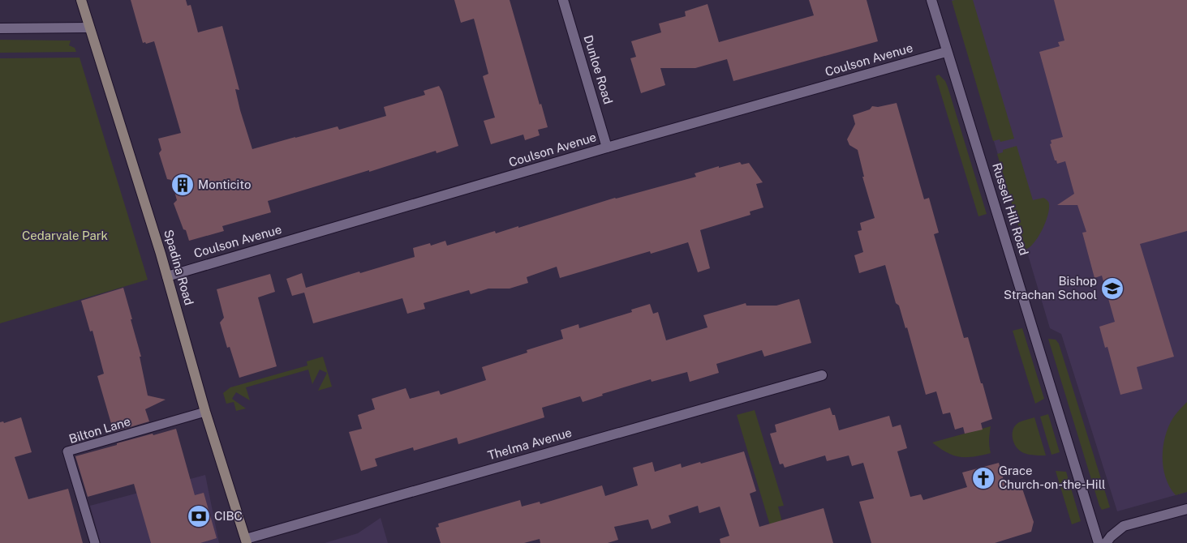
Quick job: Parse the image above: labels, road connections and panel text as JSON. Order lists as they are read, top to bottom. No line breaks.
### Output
{"streets":{"street":["Coulson Avenue","Dunloe Road","Russell Hill Road","Spadina Road","Thelma Avenue"],"lane":["Bilton Lane"]},"crossings":[["Coulson Avenue","Dunloe Road"],["Coulson Avenue","Russell Hill Road"],["Coulson Avenue","Spadina Road"],["Spadina Road","Bilton Lane"],["Spadina Road","Thelma Avenue"]],"parks":["Cedarvale Park"],"places":{"building":["Monticito"],"school or university":["Bishop Strachan School"],"church":["Grace Church-on-the-Hill"],"bank":["CIBC"]}}
